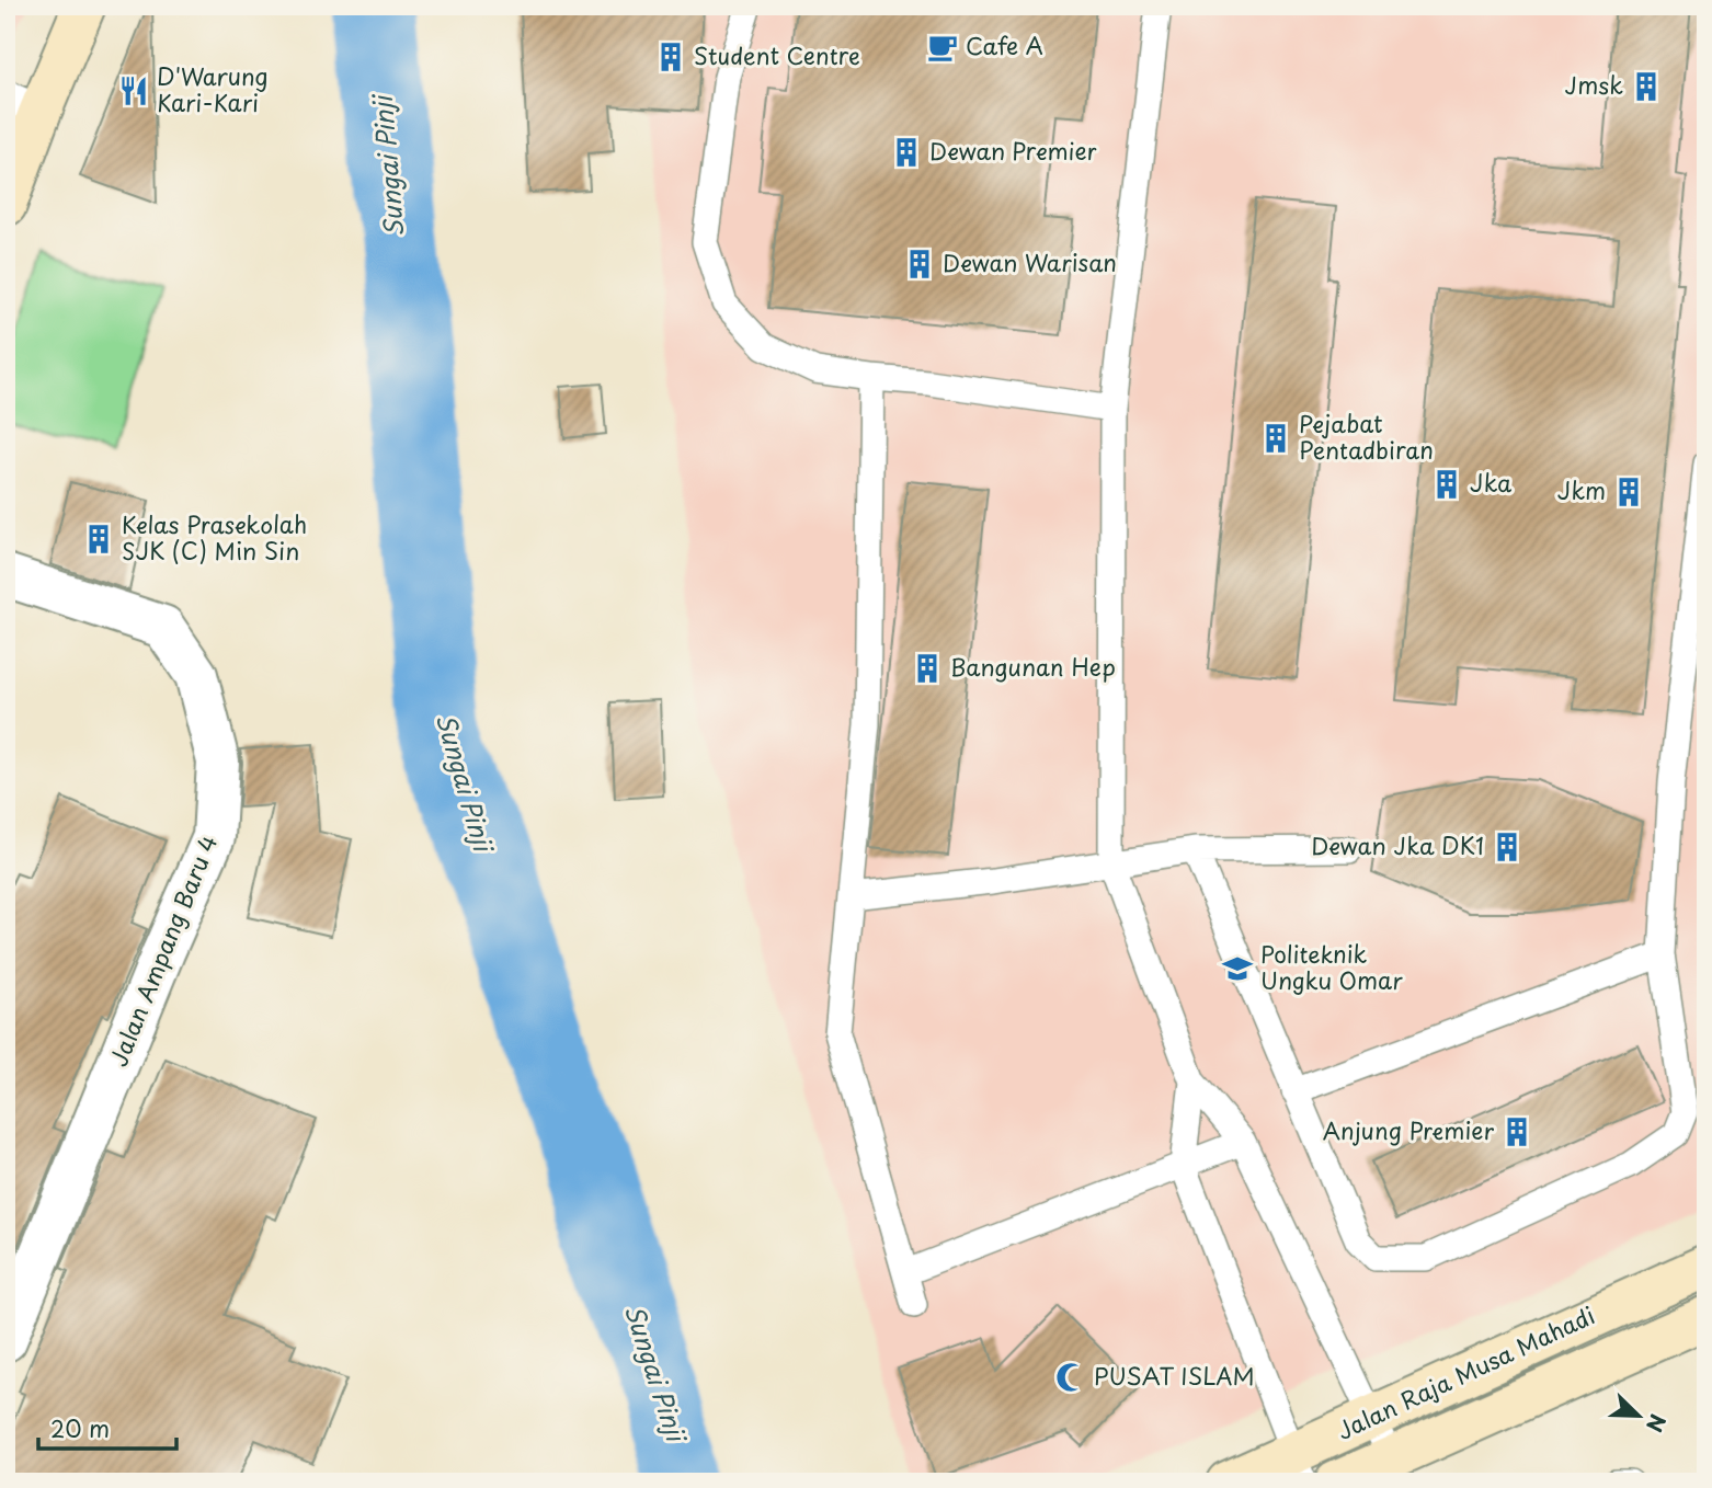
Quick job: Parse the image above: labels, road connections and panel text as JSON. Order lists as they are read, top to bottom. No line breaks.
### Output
{"streets":{"main road":["Jalan Raja Musa Mahadi"],"street":["Jalan Ampang Baru 4"]},"water":["Sungai Pinji"],"places":{"cafe":["Cafe A"],"building":["Student Centre","Jmsk","Dewan Premier","Dewan Warisan","Pejabat Pentadbiran","Jka","Jkm","Kelas Prasekolah SJK (C) Min Sin","Bangunan Hep","Dewan Jka DK1","Anjung Premier"],"restaurant":["D'Warung Kari-Kari"],"school or university":["Politeknik Ungku Omar"],"mosque":["PUSAT ISLAM"]},"scale_bar":"20 m","north":"bottom right"}
